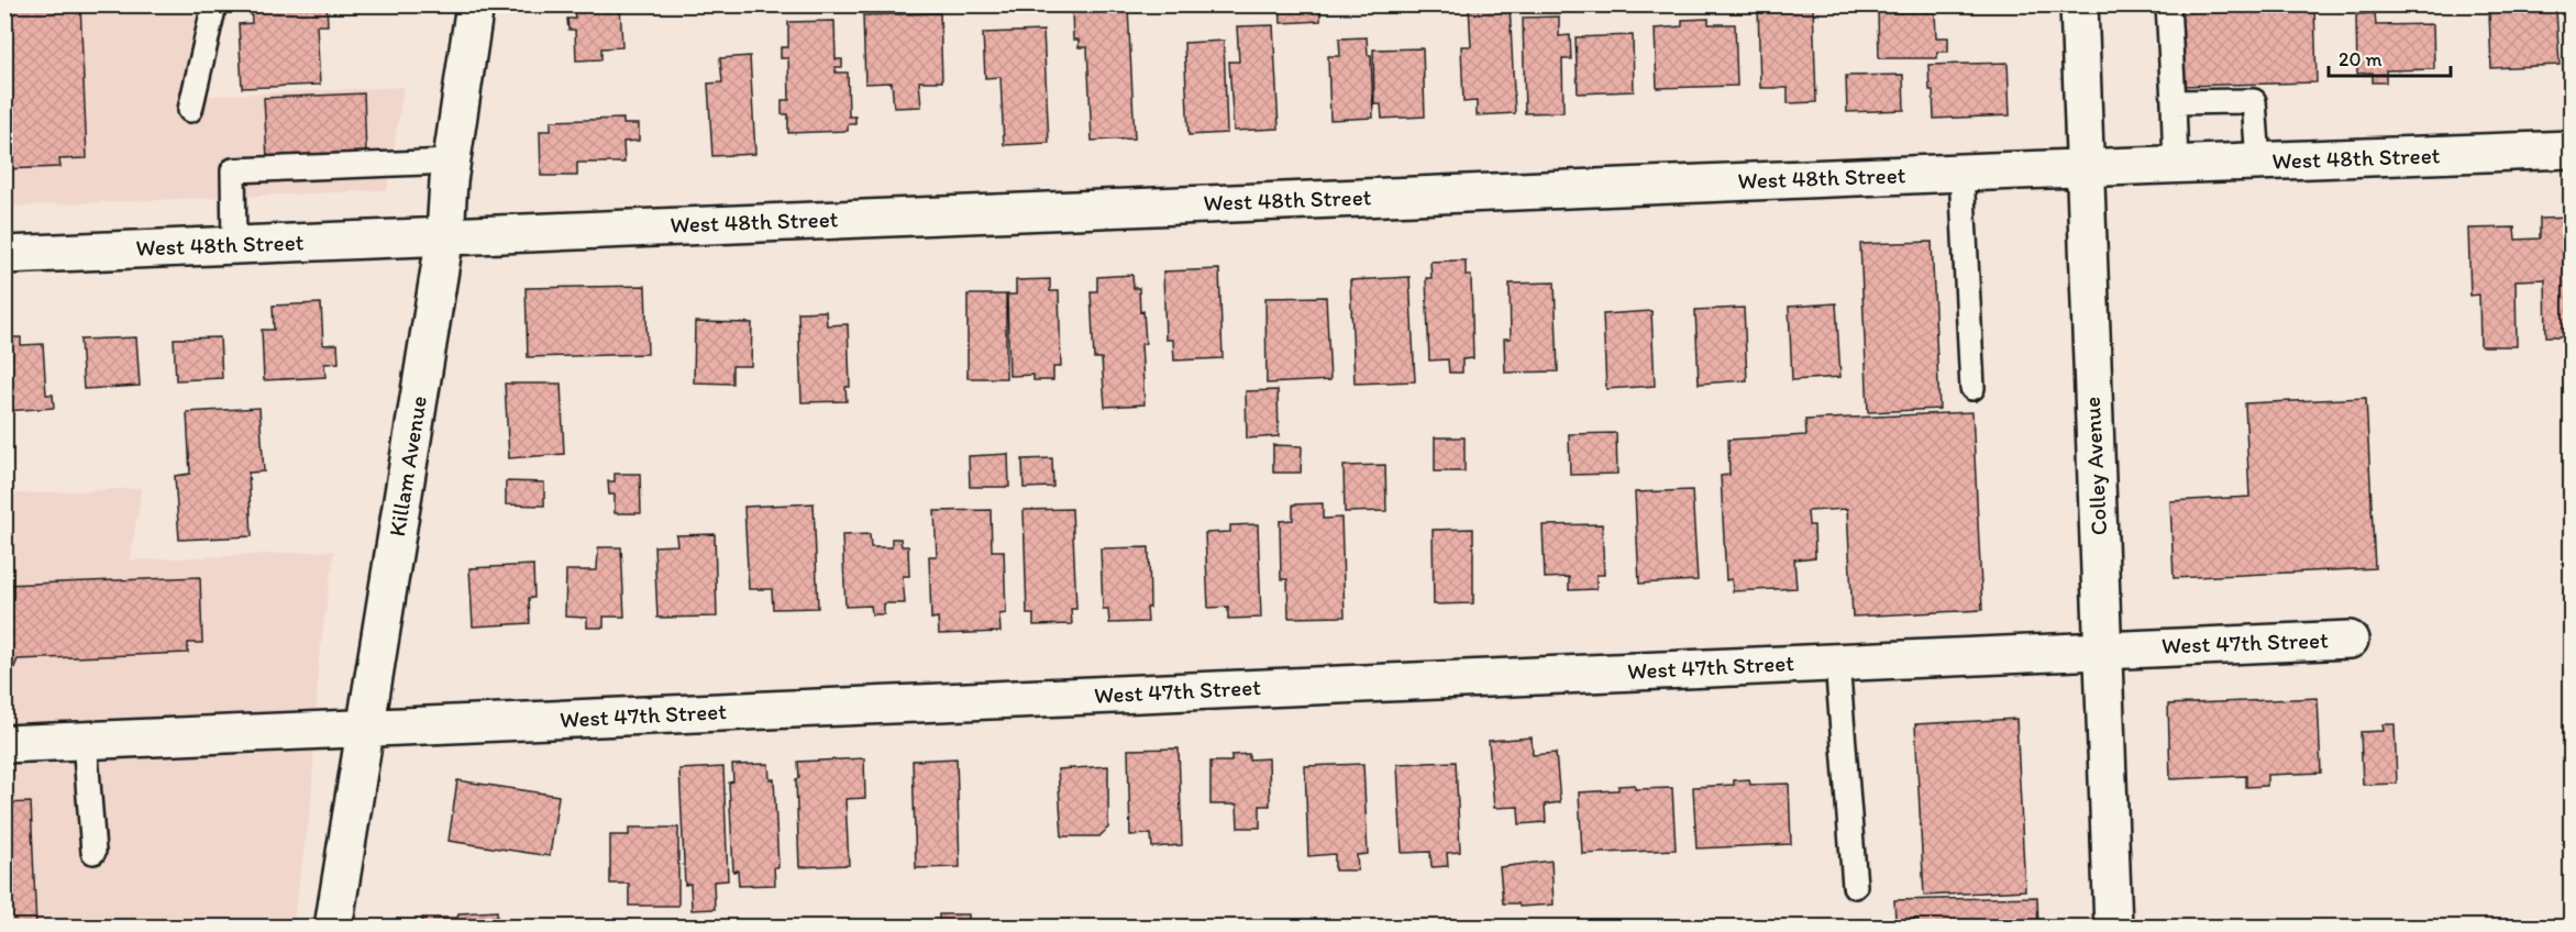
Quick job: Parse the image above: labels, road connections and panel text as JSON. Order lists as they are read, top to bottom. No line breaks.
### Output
{"streets":{"street":["West 48th Street","Killam Avenue","Colley Avenue","West 47th Street"]},"crossings":[["West 48th Street","Killam Avenue"],["West 48th Street","Colley Avenue"],["Killam Avenue","West 47th Street"],["Colley Avenue","West 47th Street"]],"scale_bar":"20 m"}
